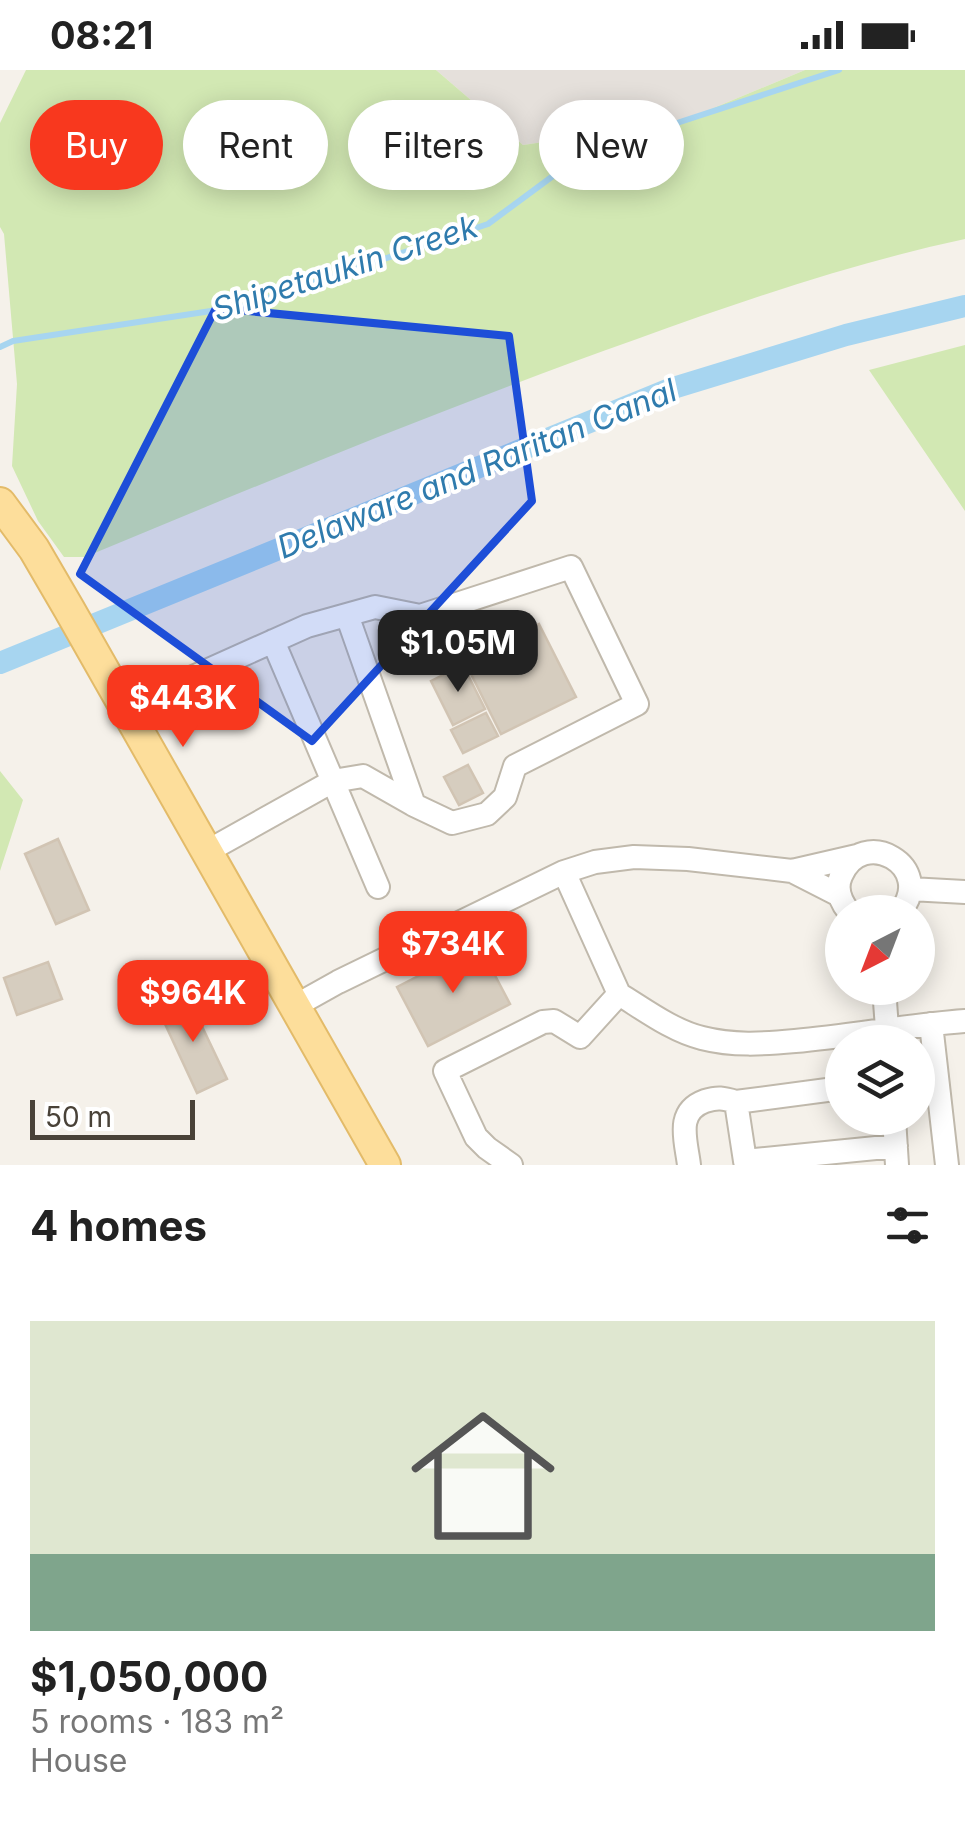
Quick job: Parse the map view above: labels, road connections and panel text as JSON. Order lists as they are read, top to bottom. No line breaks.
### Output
{"water":["Shipetaukin Creek","Delaware and Raritan Canal"],"scale_bar":"50 m","north":"bottom left","page":{"status":"08:21","chip":["Buy","Rent","Filters","New"],"price":["$1.05M","$443K","$734K","$964K"],"scale":"50 m","heading":"4 homes","list":[{"name":"$1,050,000","note":"5 rooms · 183 m² · House"}]}}
